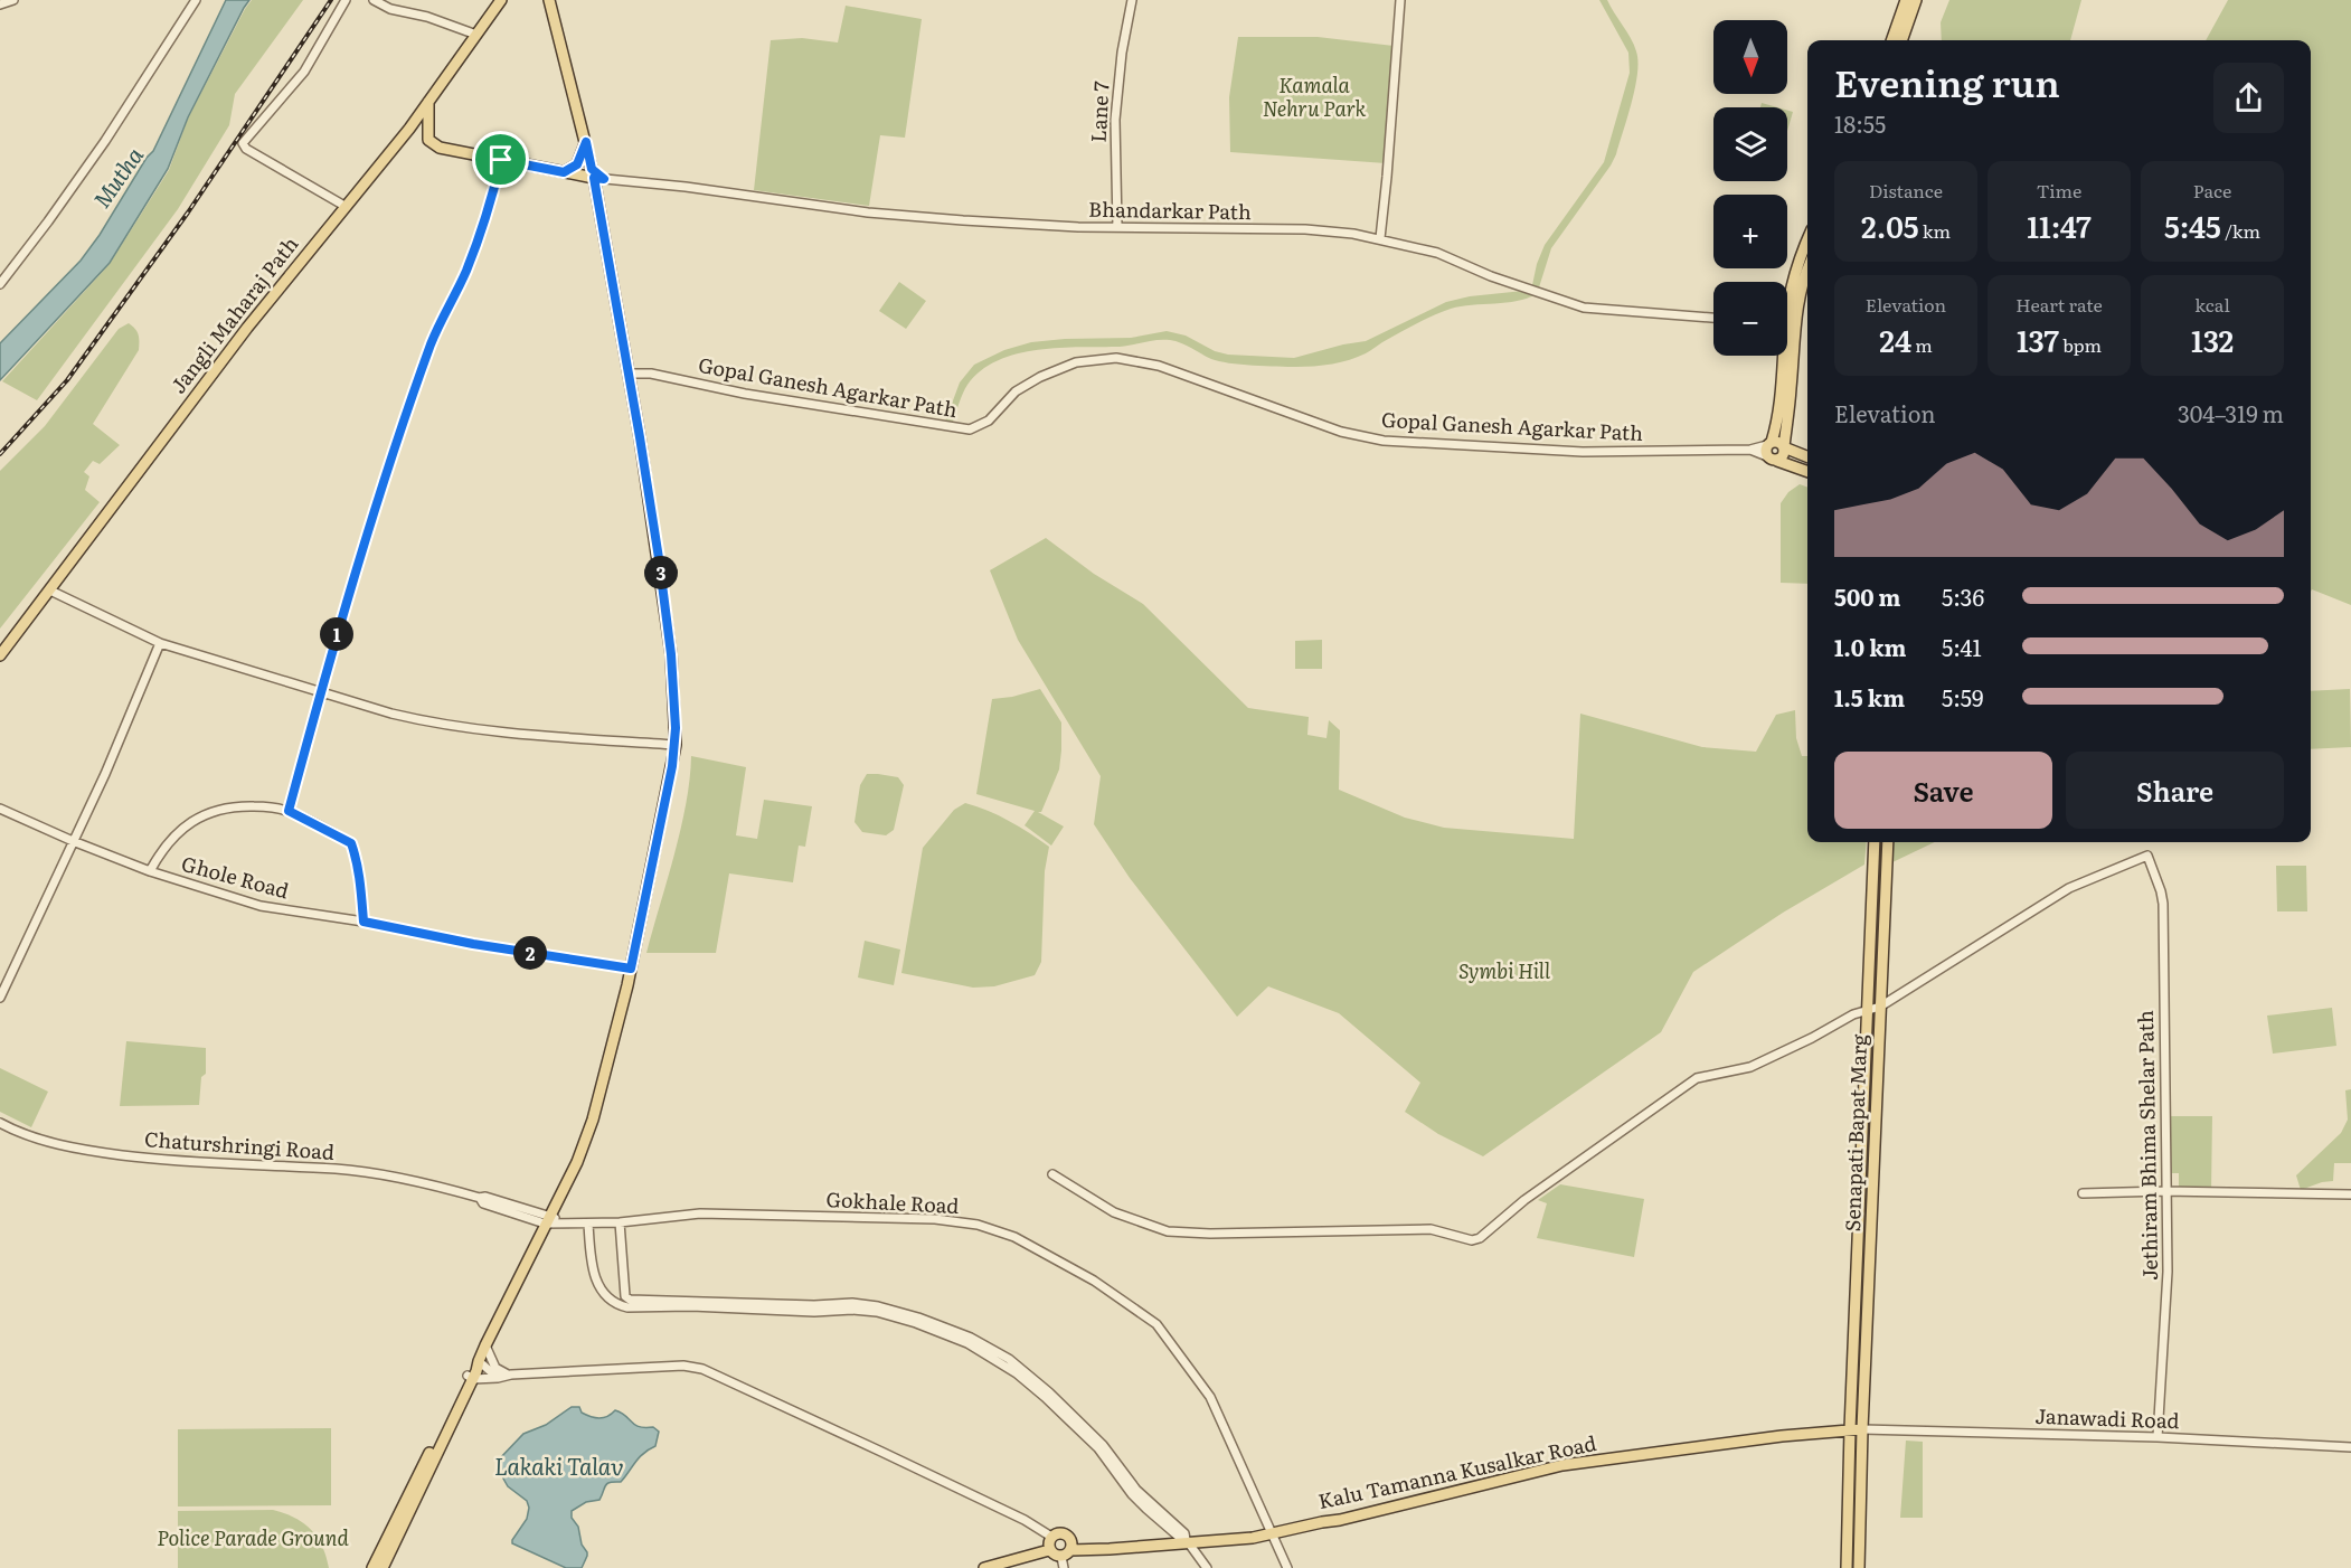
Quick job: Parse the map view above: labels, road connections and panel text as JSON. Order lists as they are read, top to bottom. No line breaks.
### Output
{"streets":{"main road":["Jangli Maharaj Path","Senapati Bapat Marg","Kalu Tamanna Kusalkar Road"],"street":["Lane 7","Bhandarkar Path","Gopal Ganesh Agarkar Path","Ghole Road","Jethiram Bhima Shelar Path","Chaturshringi Road","Gokhale Road","Janawadi Road"]},"crossings":[["Lane 7","Bhandarkar Path"],["Senapati Bapat Marg","Jethiram Bhima Shelar Path"],["Senapati Bapat Marg","Janawadi Road"],["Senapati Bapat Marg","Kalu Tamanna Kusalkar Road"],["Jethiram Bhima Shelar Path","Janawadi Road"],["Chaturshringi Road","Gokhale Road"],["Gokhale Road","Kalu Tamanna Kusalkar Road"]],"water":["Mutha","Lakaki Talav"],"parks":["Kamala Nehru Park","Symbi Hill","Police Parade Ground"],"north":"bottom","page":{"map_buttons":["+","−"],"heading":["Evening run","18:55"],"stats":[["Distance","2.05 km"],["Time","11:47"],["Pace","5:45 /km"],["Elevation","24 m"],["Heart rate","137 bpm"],["kcal","132"]],"chart":["Elevation","304–319 m"],"pins":["3","1","2"],"list":[{"name":"500 m","note":"5:36"},{"name":"1.0 km","note":"5:41"},{"name":"1.5 km","note":"5:59"}],"buttons":["Save","Share"]}}
